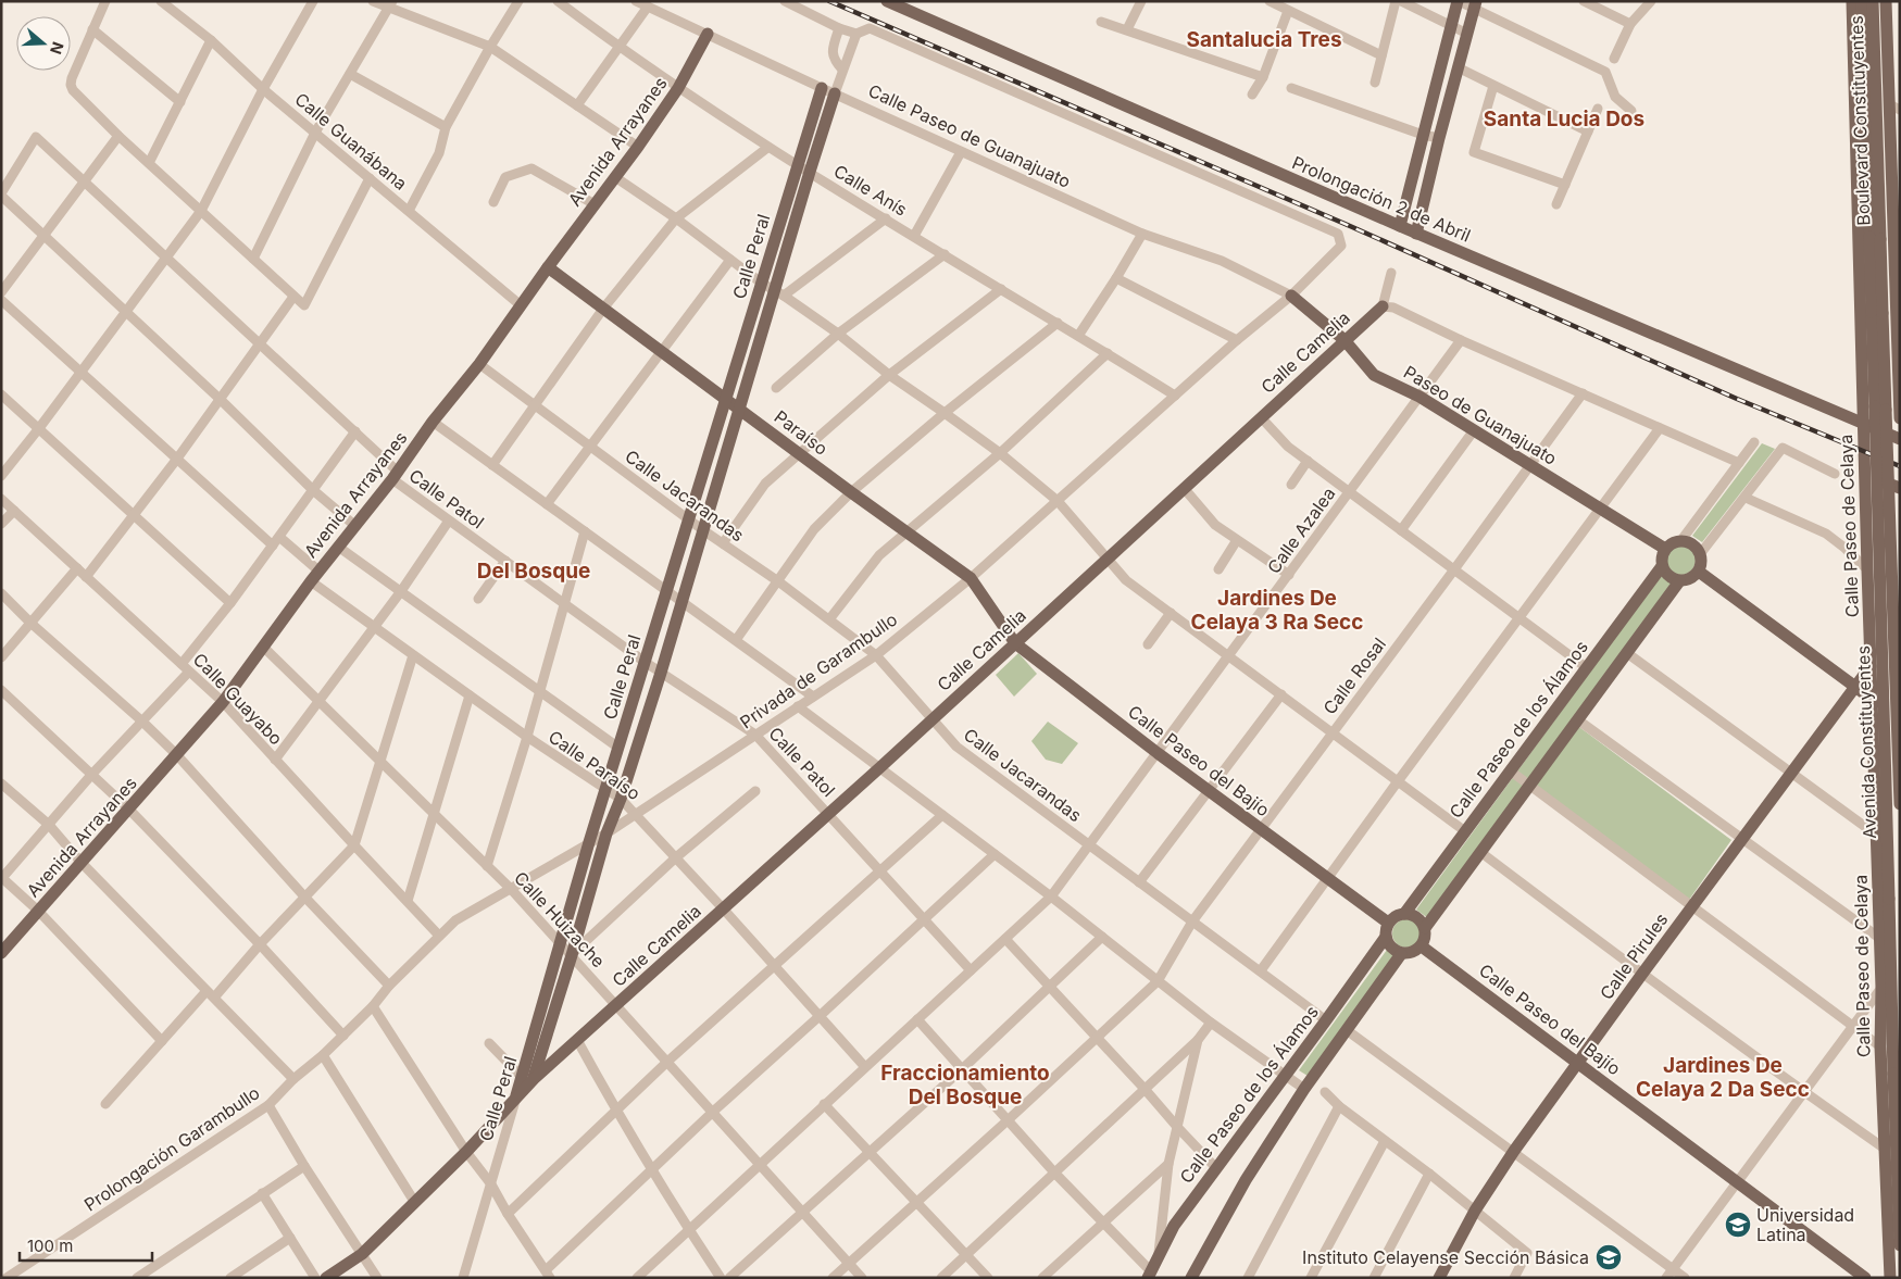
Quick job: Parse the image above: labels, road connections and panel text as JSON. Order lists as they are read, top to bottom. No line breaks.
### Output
{"streets":{"main road":["Boulevard Constituyentes","Avenida Arrayanes","Prolongación 2 de Abril","Calle Peral","Calle Camelia","Paseo de Guanajuato","Paraíso","Calle Paseo de Celaya","Calle Paseo de los Álamos","Avenida Constituyentes","Calle Paseo del Bajío","Calle Pirules"],"street":["Calle Paseo de Guanajuato","Calle Guanábana","Calle Anís","Calle Jacarandas","Calle Patol","Calle Azalea","Privada de Garambullo","Calle Rosal","Calle Guayabo","Calle Paraíso","Calle Huizache","Prolongación Garambullo"]},"crossings":[["Boulevard Constituyentes","Calle Paseo de Celaya"],["Boulevard Constituyentes","Avenida Constituyentes"],["Calle Paseo de Guanajuato","Avenida Arrayanes"],["Calle Paseo de Guanajuato","Calle Peral"],["Calle Paseo de Guanajuato","Paseo de Guanajuato"],["Calle Paseo de Guanajuato","Privada de Garambullo"],["Calle Guanábana","Avenida Arrayanes"],["Avenida Arrayanes","Calle Anís"],["Avenida Arrayanes","Paraíso"],["Avenida Arrayanes","Calle Jacarandas"],["Avenida Arrayanes","Calle Patol"],["Avenida Arrayanes","Calle Guayabo"],["Avenida Arrayanes","Calle Paraíso"],["Avenida Arrayanes","Calle Huizache"],["Calle Anís","Calle Peral"],["Calle Anís","Privada de Garambullo"],["Prolongación 2 de Abril","Calle Paseo de Celaya"],["Calle Peral","Calle Camelia"],["Calle Peral","Paraíso"],["Calle Peral","Calle Jacarandas"],["Calle Peral","Calle Patol"],["Calle Peral","Privada de Garambullo"],["Calle Peral","Calle Paraíso"],["Calle Peral","Calle Huizache"],["Calle Camelia","Paseo de Guanajuato"],["Calle Camelia","Paraíso"],["Calle Camelia","Calle Jacarandas"],["Calle Camelia","Calle Patol"],["Calle Camelia","Calle Paseo del Bajío"],["Calle Camelia","Calle Paraíso"],["Calle Camelia","Calle Huizache"],["Paseo de Guanajuato","Calle Azalea"],["Paseo de Guanajuato","Privada de Garambullo"],["Paseo de Guanajuato","Calle Rosal"],["Paseo de Guanajuato","Calle Paseo de los Álamos"],["Paraíso","Privada de Garambullo"],["Paraíso","Calle Paseo del Bajío"],["Calle Jacarandas","Calle Azalea"],["Calle Jacarandas","Privada de Garambullo"],["Calle Jacarandas","Calle Rosal"],["Calle Jacarandas","Calle Paseo de los Álamos"],["Calle Patol","Calle Azalea"],["Calle Patol","Privada de Garambullo"],["Calle Paseo de Celaya","Avenida Constituyentes"],["Calle Paseo de Celaya","Calle Pirules"],["Calle Azalea","Calle Paseo del Bajío"],["Calle Azalea","Calle Paraíso"],["Calle Azalea","Calle Huizache"],["Privada de Garambullo","Calle Guayabo"],["Privada de Garambullo","Calle Paraíso"],["Privada de Garambullo","Calle Huizache"],["Privada de Garambullo","Prolongación Garambullo"],["Calle Rosal","Calle Paseo del Bajío"],["Calle Rosal","Calle Huizache"],["Calle Paseo de los Álamos","Calle Paseo del Bajío"],["Calle Paseo del Bajío","Calle Pirules"]],"districts":["Santalucia Tres","Santa Lucia Dos","Del Bosque","Jardines De Celaya 3 Ra Secc","Jardines De Celaya 2 Da Secc","Fraccionamiento Del Bosque"],"places":{"school or university":["Universidad Latina","Instituto Celayense Sección Básica"]},"scale_bar":"100 m","north":"right"}
